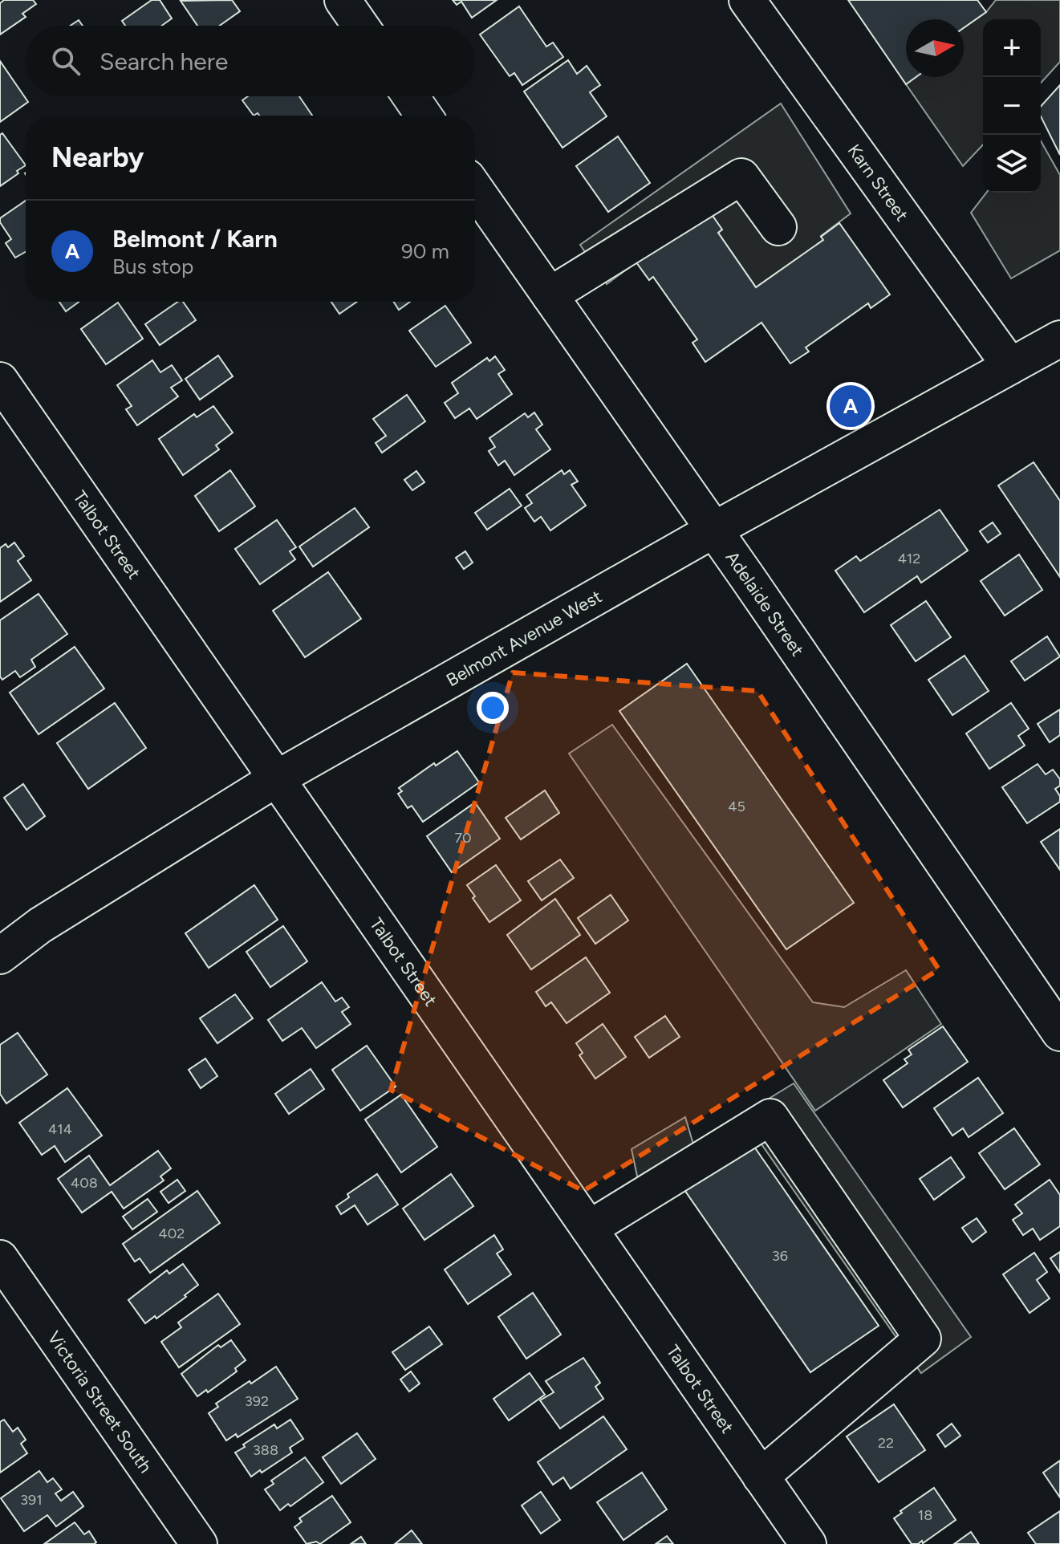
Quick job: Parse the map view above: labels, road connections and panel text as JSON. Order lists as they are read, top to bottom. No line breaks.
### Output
{"streets":{"street":["Karn Street","Talbot Street","Adelaide Street","Belmont Avenue West","Victoria Street South"]},"crossings":[["Karn Street","Belmont Avenue West"],["Talbot Street","Belmont Avenue West"],["Adelaide Street","Belmont Avenue West"]],"house_numbers":["412","45","70","414","408","402","36","392","22","388","391","18"],"north":"right","page":{"map_buttons":["+","−"],"search":"Search here","heading":"Nearby","list":[{"mark":"A","name":"Belmont / Karn","note":"Bus stop","value":"90 m"}],"pins":"A"}}
